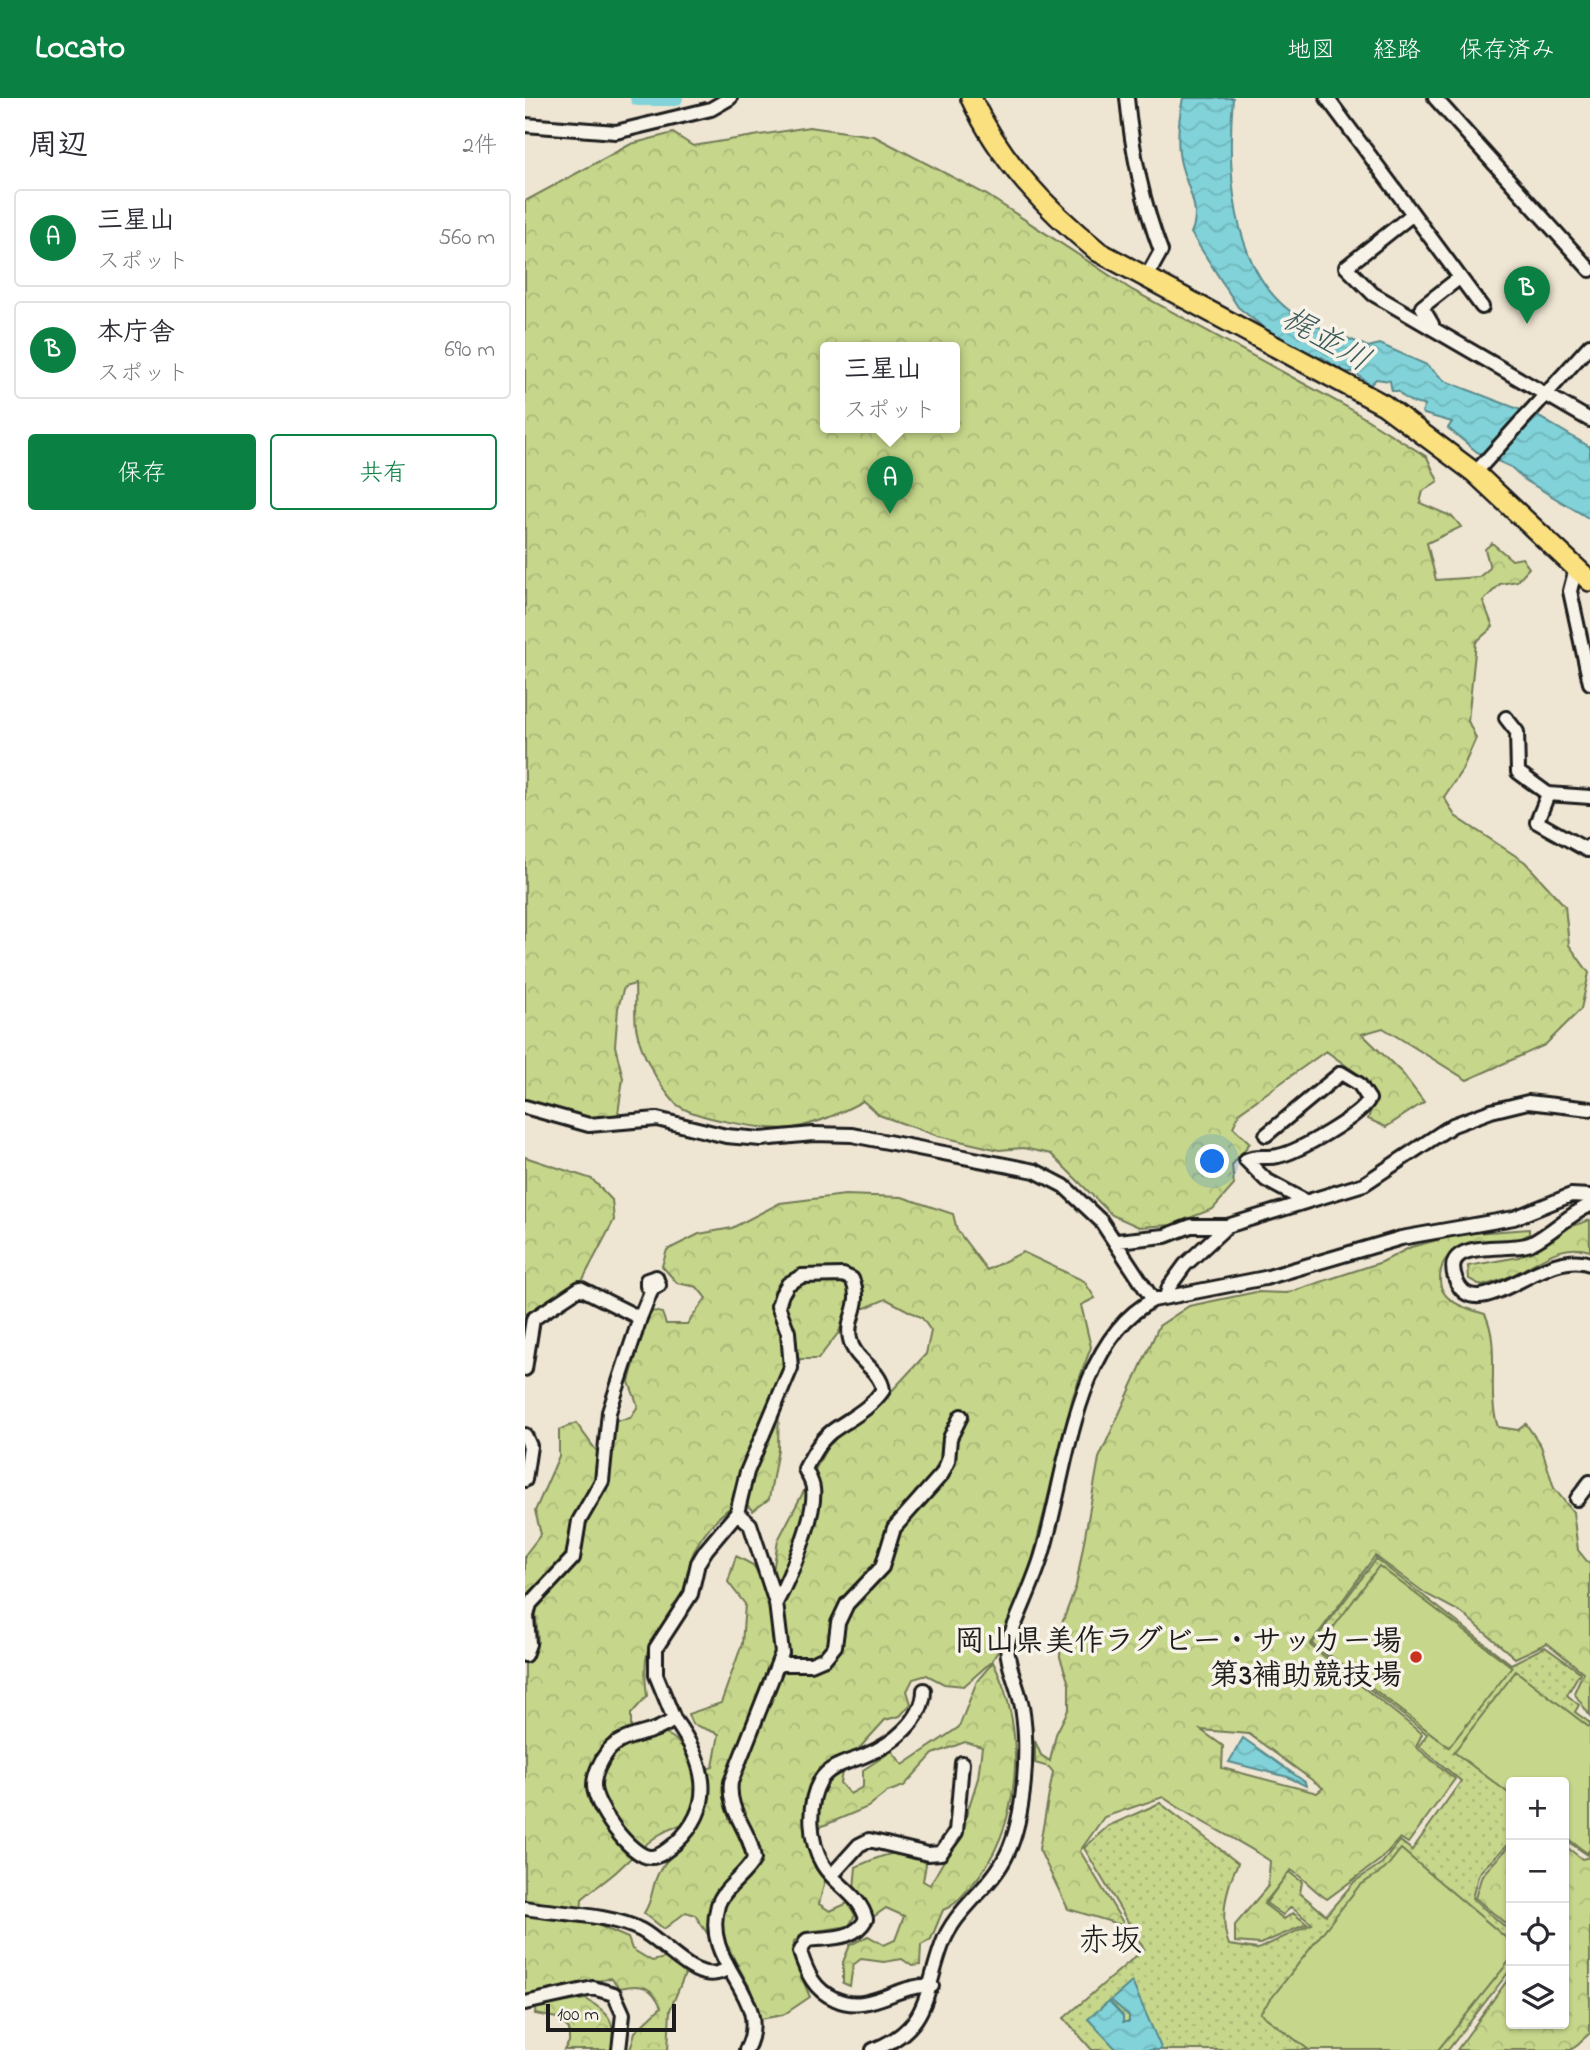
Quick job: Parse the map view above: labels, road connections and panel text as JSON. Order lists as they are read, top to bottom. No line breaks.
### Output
{"districts":["赤坂"],"water":["梶並川"],"places":["岡山県美作ラグビー・サッカー場 第3補助競技場"],"scale_bar":"100 m","page":{"header":"Locato","nav":["地図","経路","保存済み"],"heading":["周辺","2件"],"list":[{"mark":"A","name":"三星山","note":"スポット","value":"560 m"},{"mark":"B","name":"本庁舎","note":"スポット","value":"690 m"}],"pins":["B","A"],"popup":["三星山","スポット"],"buttons":["保存","共有"],"map_buttons":["+","−"],"scale":"100 m"}}
